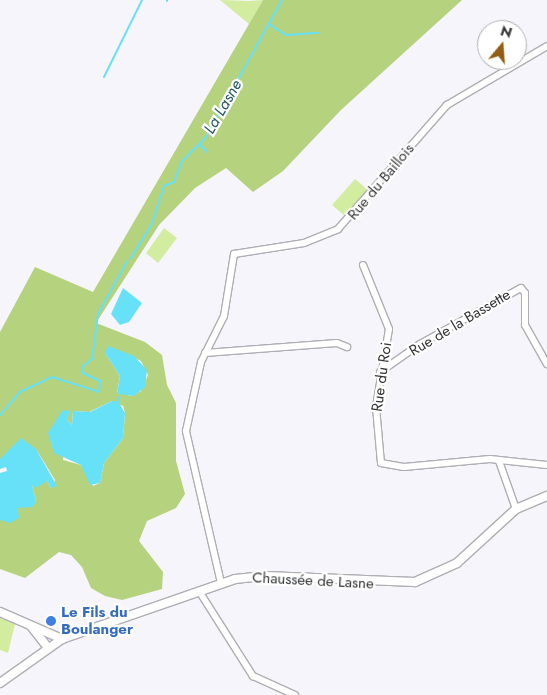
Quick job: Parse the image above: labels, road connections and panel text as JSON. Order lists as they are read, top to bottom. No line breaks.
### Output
{"streets":{"street":["Rue du Baillois","Rue de la Bassette","Rue du Roi","Chaussée de Lasne"]},"crossings":[["Rue du Baillois","Chaussée de Lasne"],["Rue de la Bassette","Rue du Roi"]],"water":["La Lasne"],"places":["Le Fils du Boulanger"],"north":"top"}
